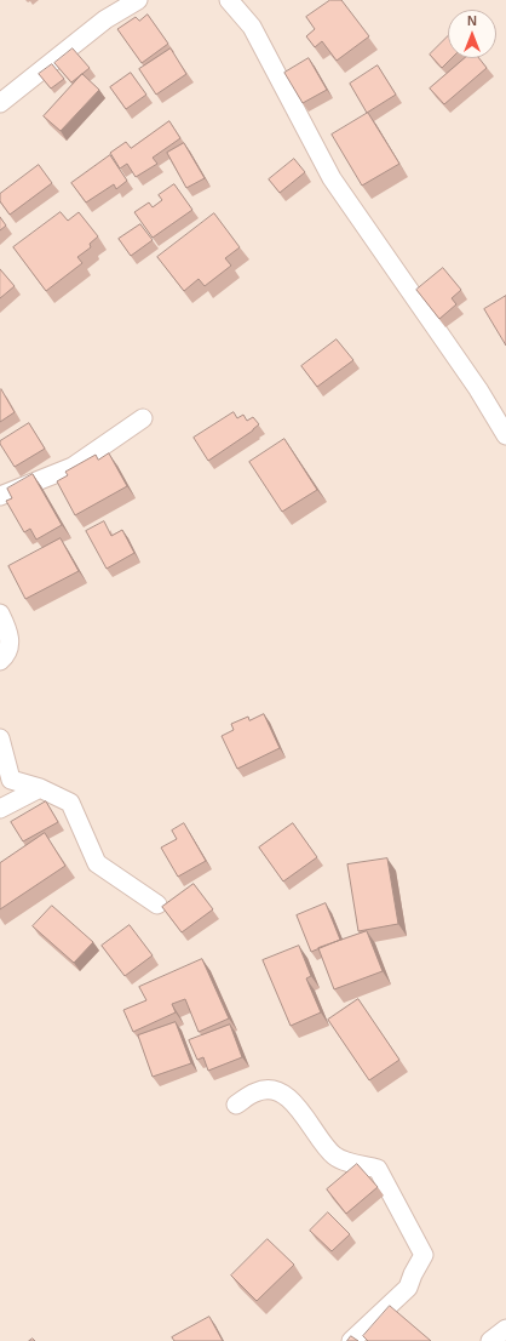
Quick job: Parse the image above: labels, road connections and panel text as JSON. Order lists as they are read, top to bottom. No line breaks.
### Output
{"north":"top"}
